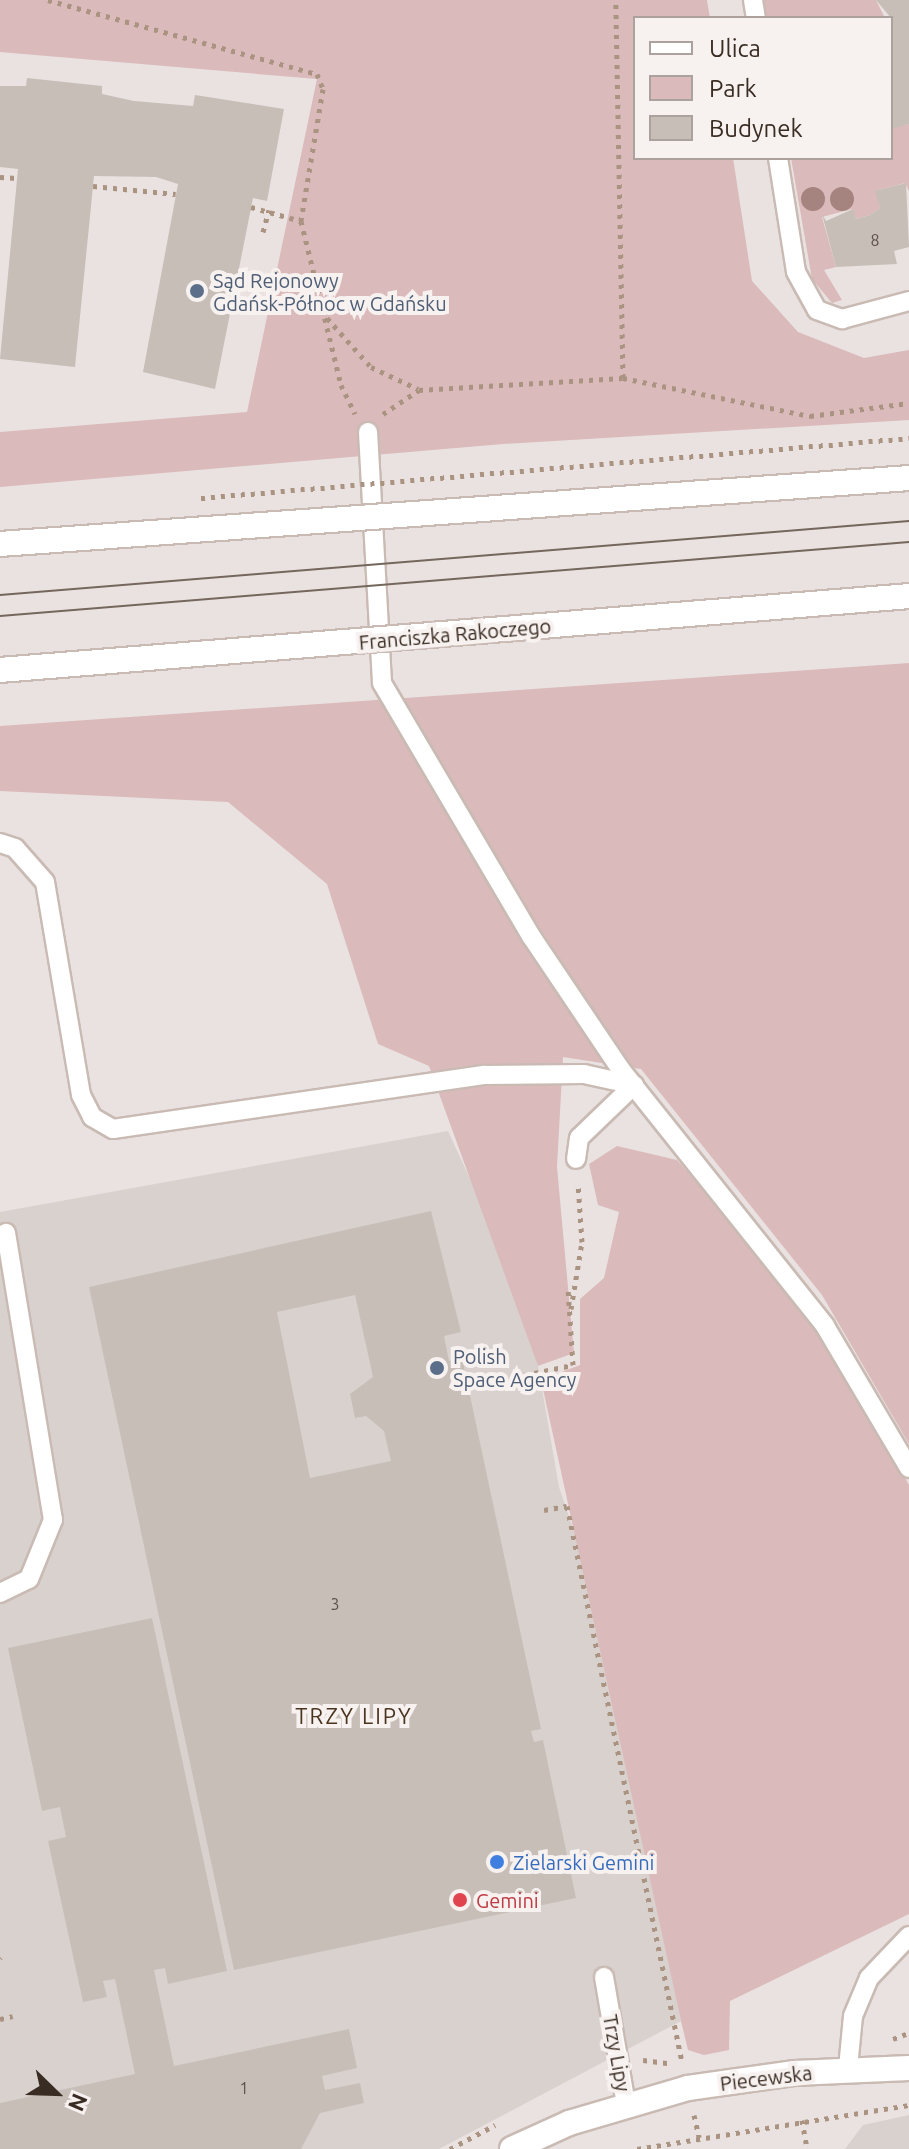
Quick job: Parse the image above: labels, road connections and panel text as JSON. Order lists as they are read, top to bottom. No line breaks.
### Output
{"streets":{"main road":["Franciszka Rakoczego","Trzy Lipy","Piecewska"]},"crossings":[["Trzy Lipy","Piecewska"]],"districts":["TRZY LIPY"],"places":["Sąd Rejonowy Gdańsk-Północ w Gdańsku","Polish Space Agency","Zielarski Gemini","Gemini"],"house_numbers":["8","3","1"],"legend":["Ulica","Park","Budynek"],"north":"bottom right"}
